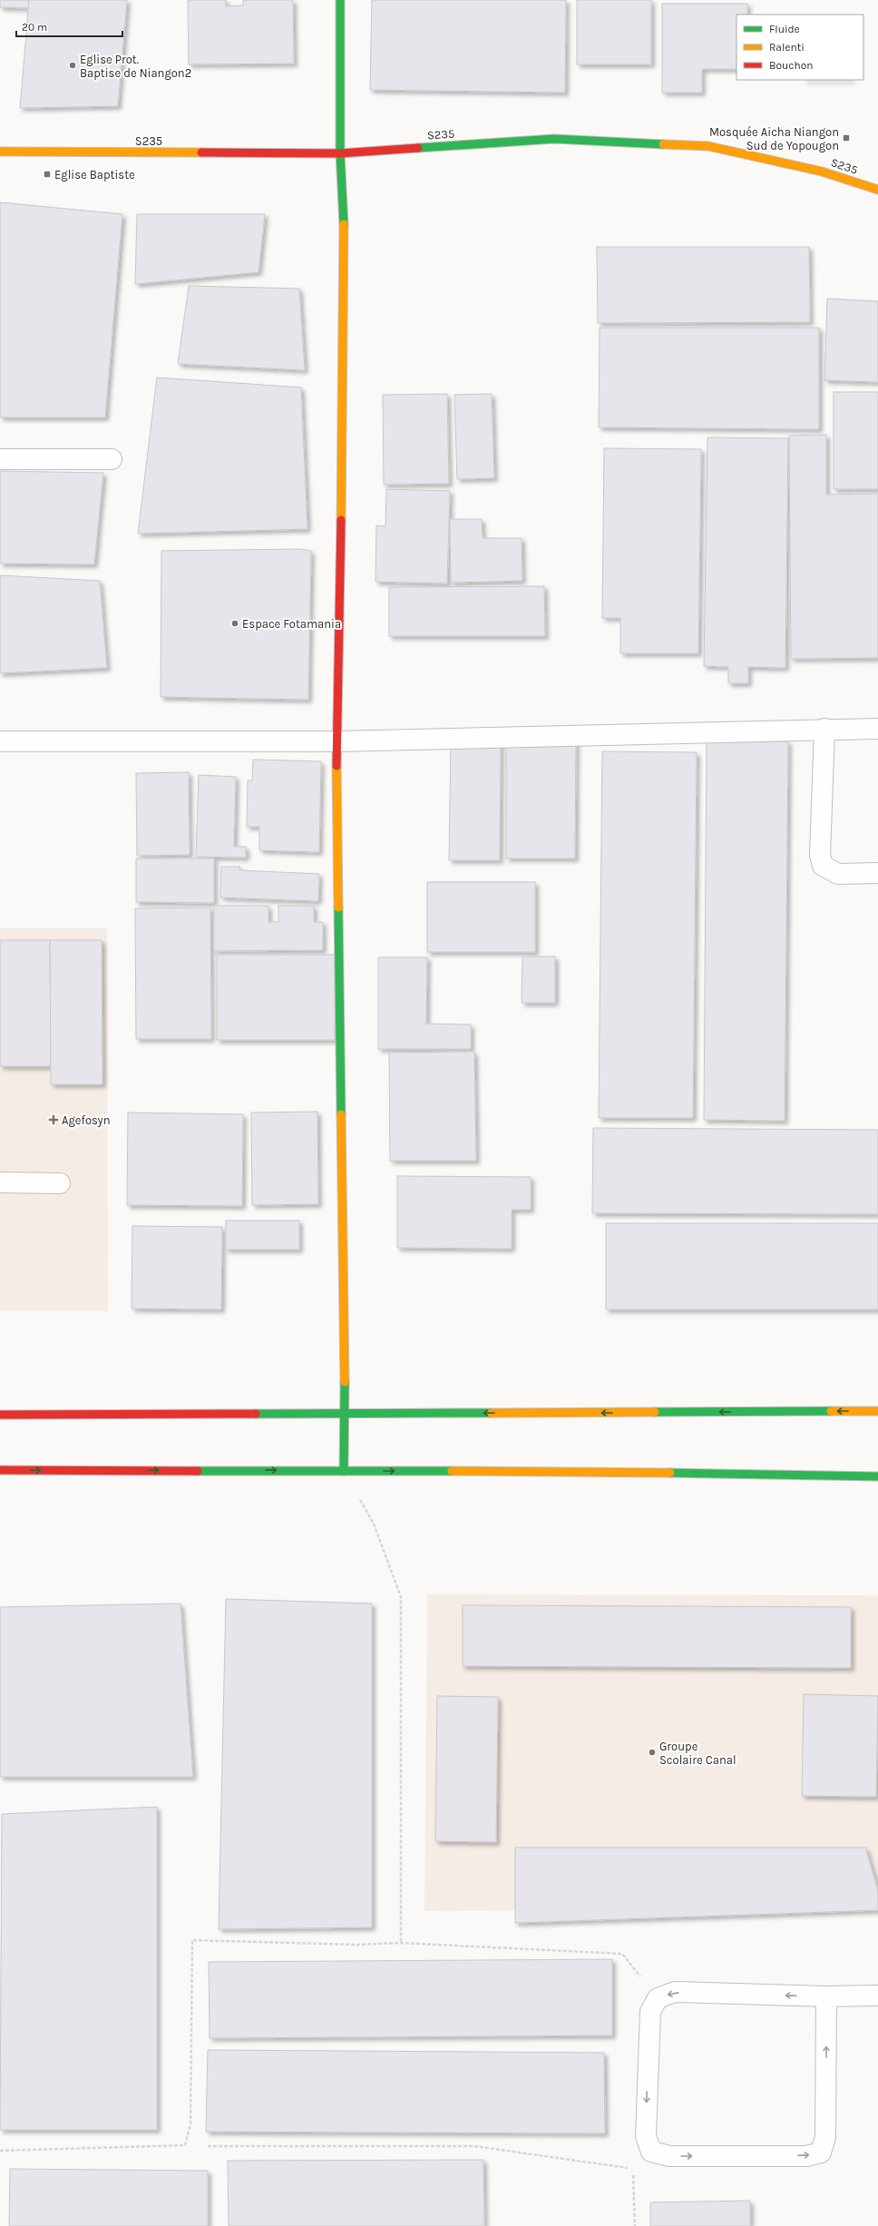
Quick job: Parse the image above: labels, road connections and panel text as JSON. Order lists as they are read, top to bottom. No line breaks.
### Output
{"streets":{"street":["S235"]},"places":{"other":["Eglise Prot. Baptise de Niangon2","Espace Fotamania","Groupe Scolaire Canal"],"transit":["Mosquée Aicha Niangon Sud de Yopougon","Eglise Baptiste"],"health":["Agefosyn"]},"legend":["Fluide","Ralenti","Bouchon"],"scale_bar":"20 m"}
